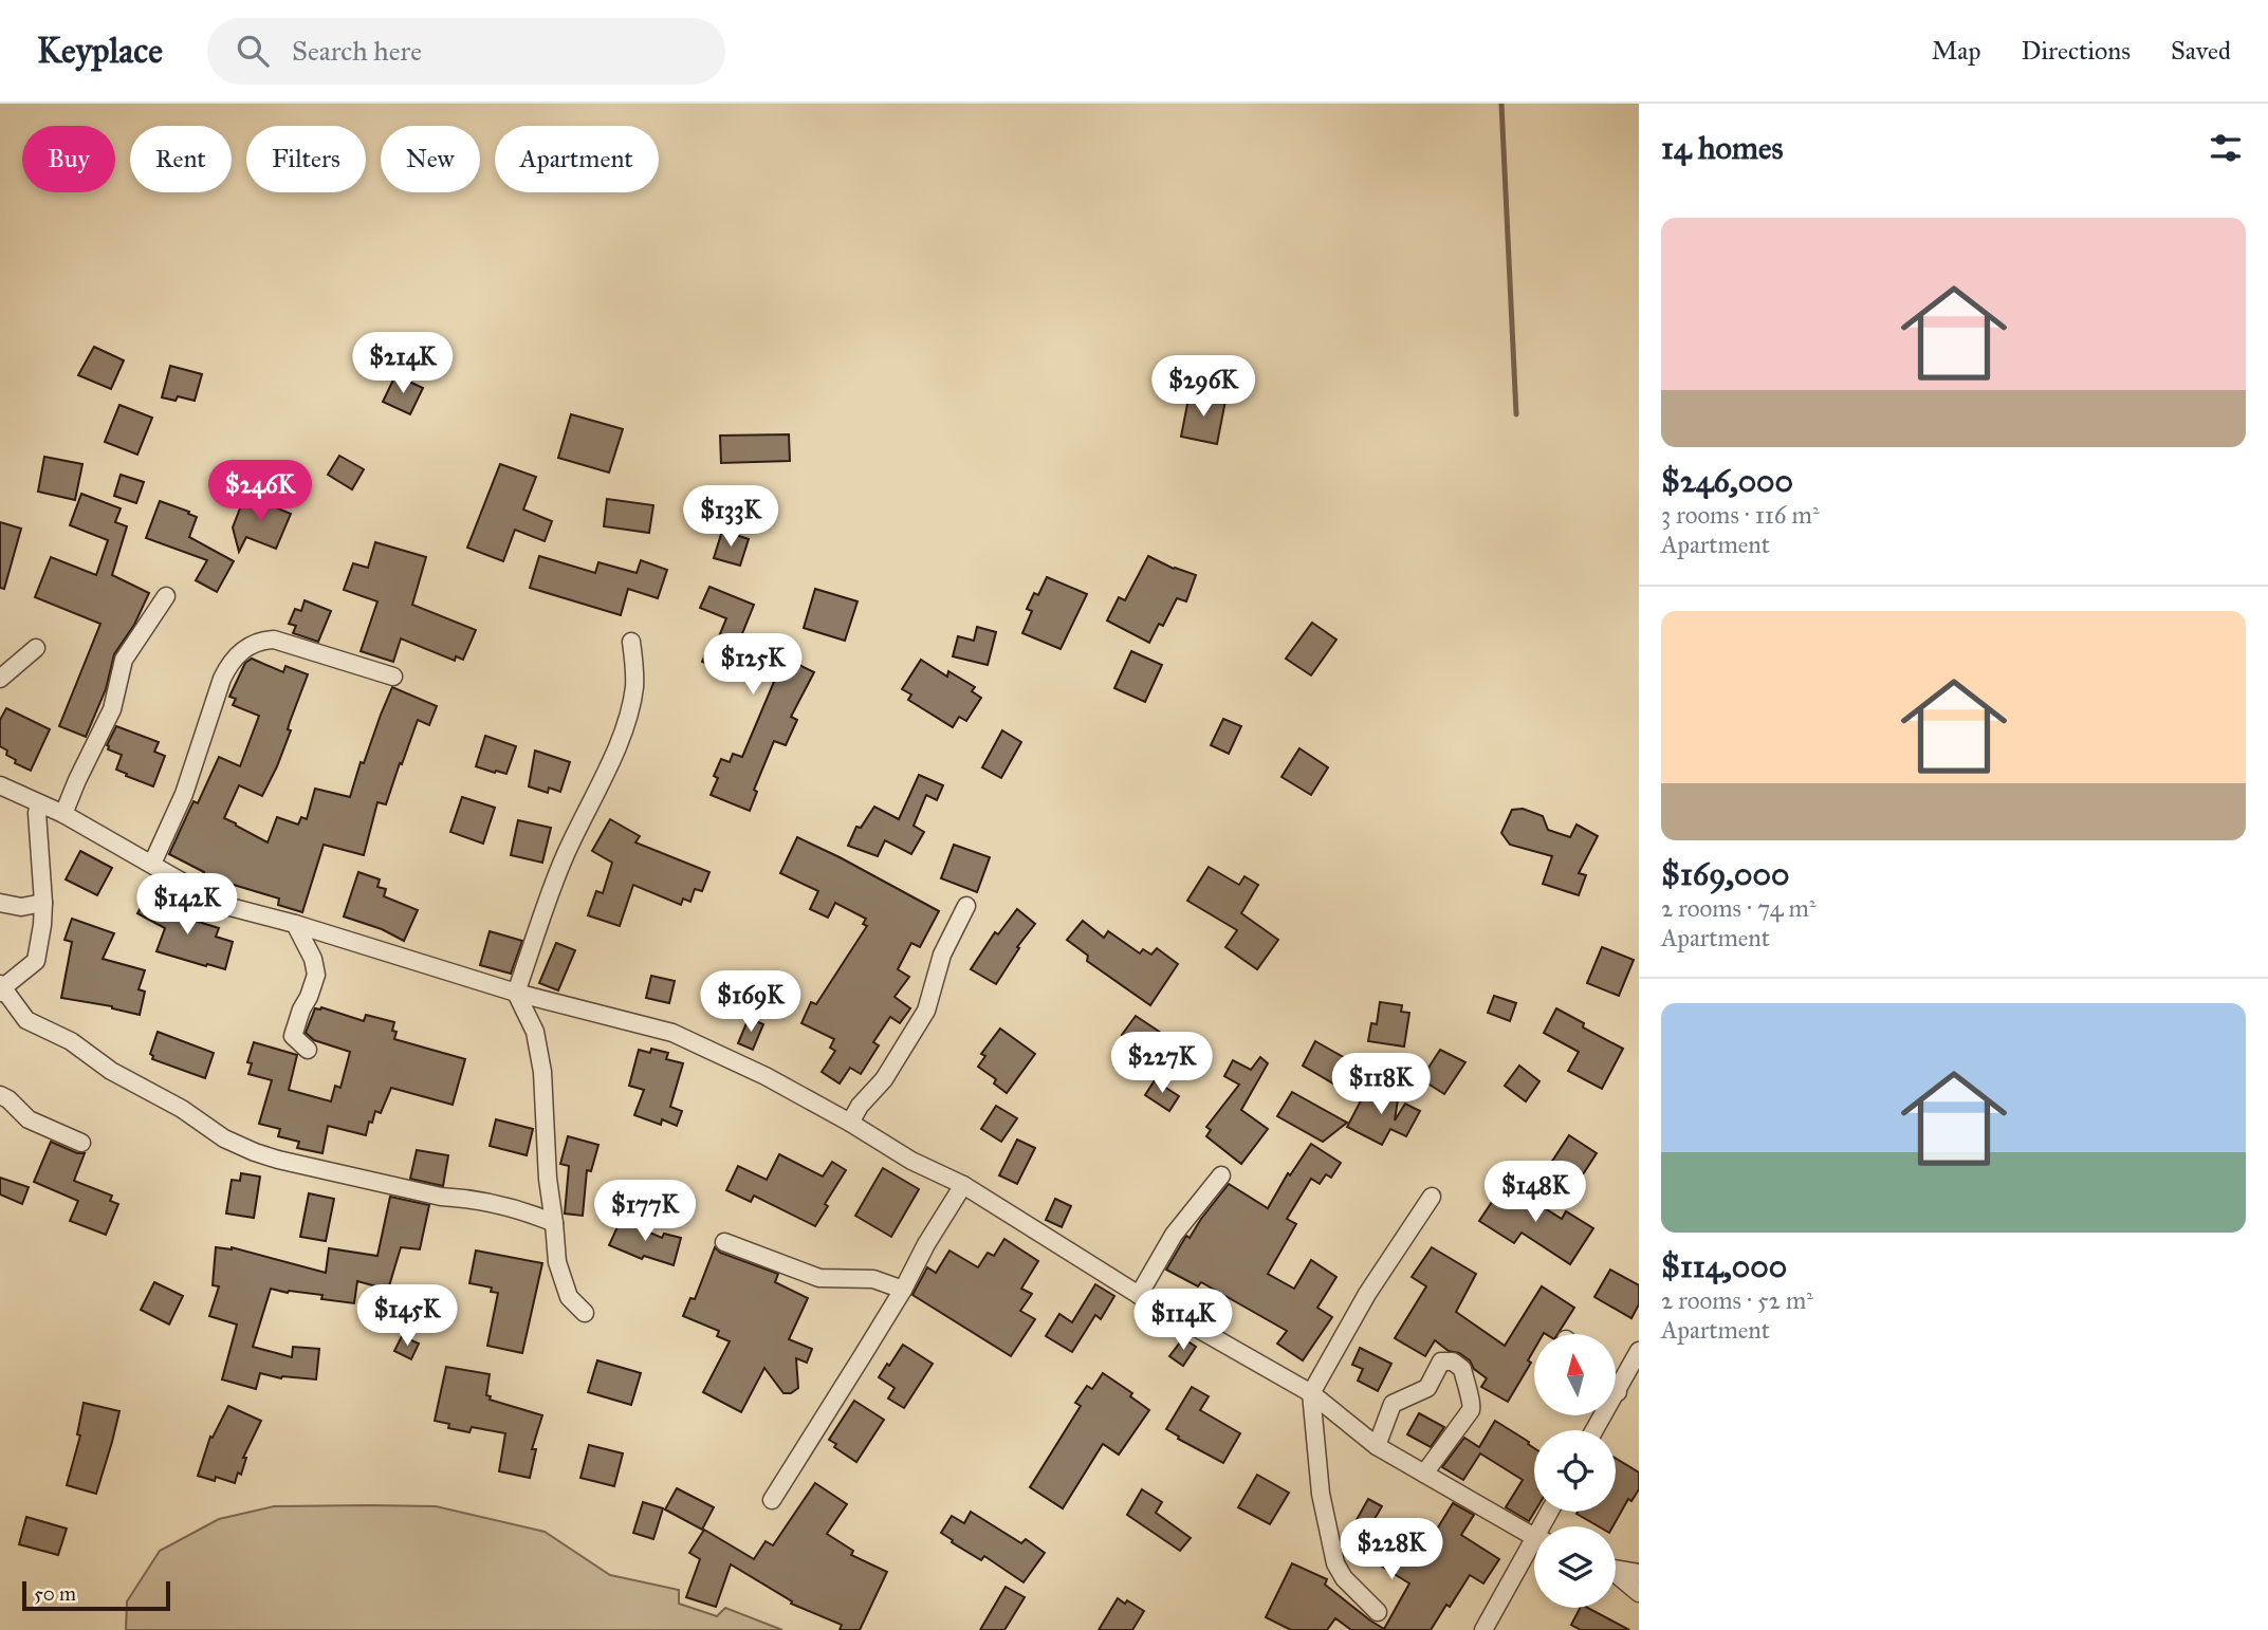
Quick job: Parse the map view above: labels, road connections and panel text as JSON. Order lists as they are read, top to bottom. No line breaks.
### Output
{"scale_bar":"50 m","north":"top","page":{"header":"Keyplace","search":"Search here","nav":["Map","Directions","Saved"],"heading":"14 homes","chip":["Buy","Rent","Filters","New","Apartment"],"list":[{"name":"$246,000","note":"3 rooms · 116 m² · Apartment"},{"name":"$169,000","note":"2 rooms · 74 m² · Apartment"},{"name":"$114,000","note":"2 rooms · 52 m² · Apartment"}],"price":["$214K","$296K","$246K","$133K","$125K","$142K","$169K","$227K","$118K","$148K","$177K","$145K","$114K","$228K"],"scale":"50 m"}}
